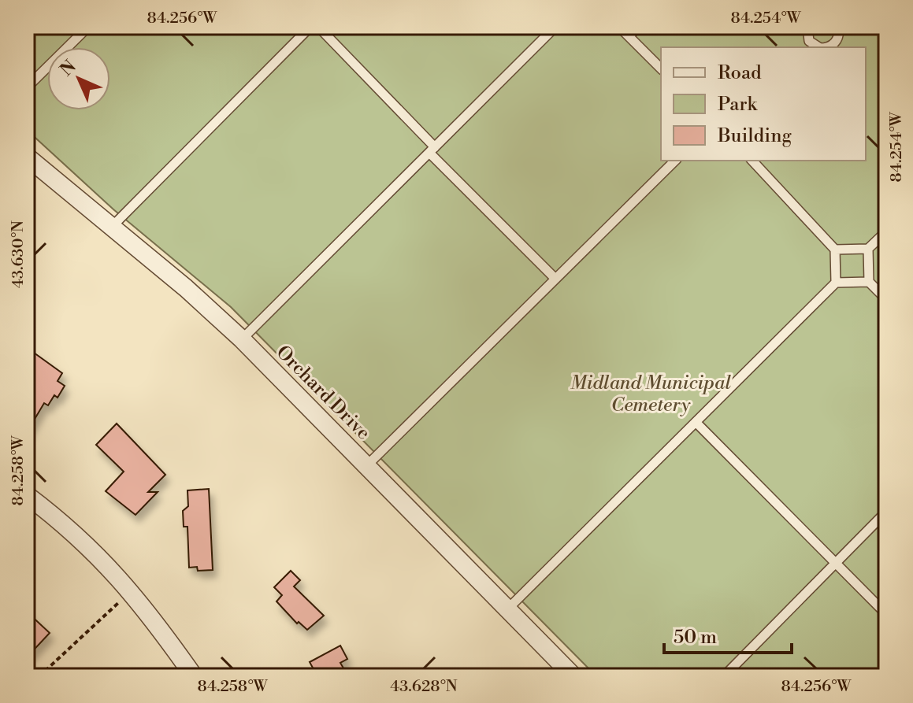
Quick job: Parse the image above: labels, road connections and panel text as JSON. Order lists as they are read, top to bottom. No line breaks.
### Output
{"streets":{"street":["Orchard Drive"]},"parks":["Midland Municipal Cemetery"],"legend":["Road","Park","Building"],"scale_bar":"50 m","north":"top left","coordinates":["84.256°W","84.254°W","43.630°N","84.258°W","43.628°N"]}
